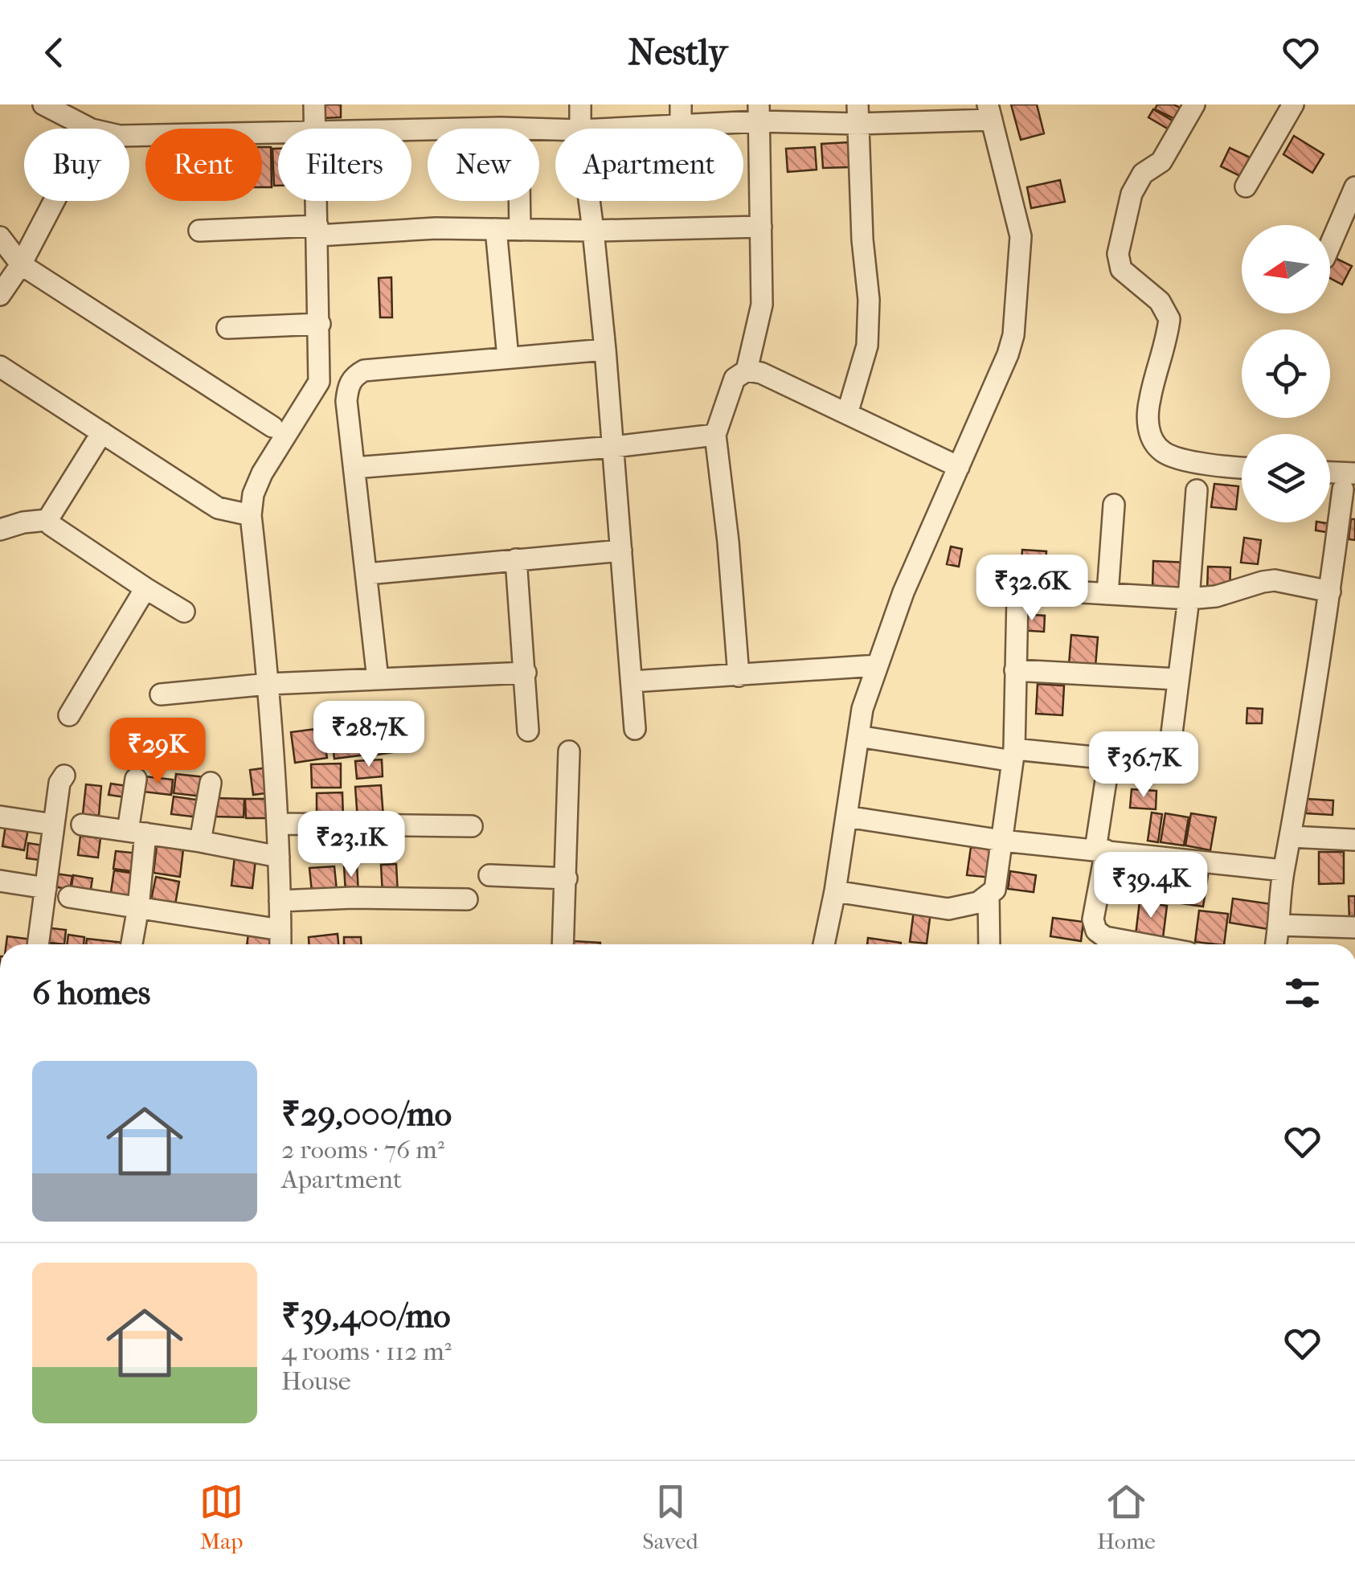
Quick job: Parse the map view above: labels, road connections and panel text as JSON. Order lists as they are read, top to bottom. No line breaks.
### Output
{"north":"left","page":{"header":"Nestly","chip":["Buy","Rent","Filters","New","Apartment"],"price":["₹32.6K","₹28.7K","₹29K","₹36.7K","₹23.1K","₹39.4K"],"heading":"6 homes","list":[{"name":"₹29,000/mo","note":"2 rooms · 76 m² · Apartment"},{"name":"₹39,400/mo","note":"4 rooms · 112 m² · House"}],"tabs":["Map","Saved","Home"]}}
